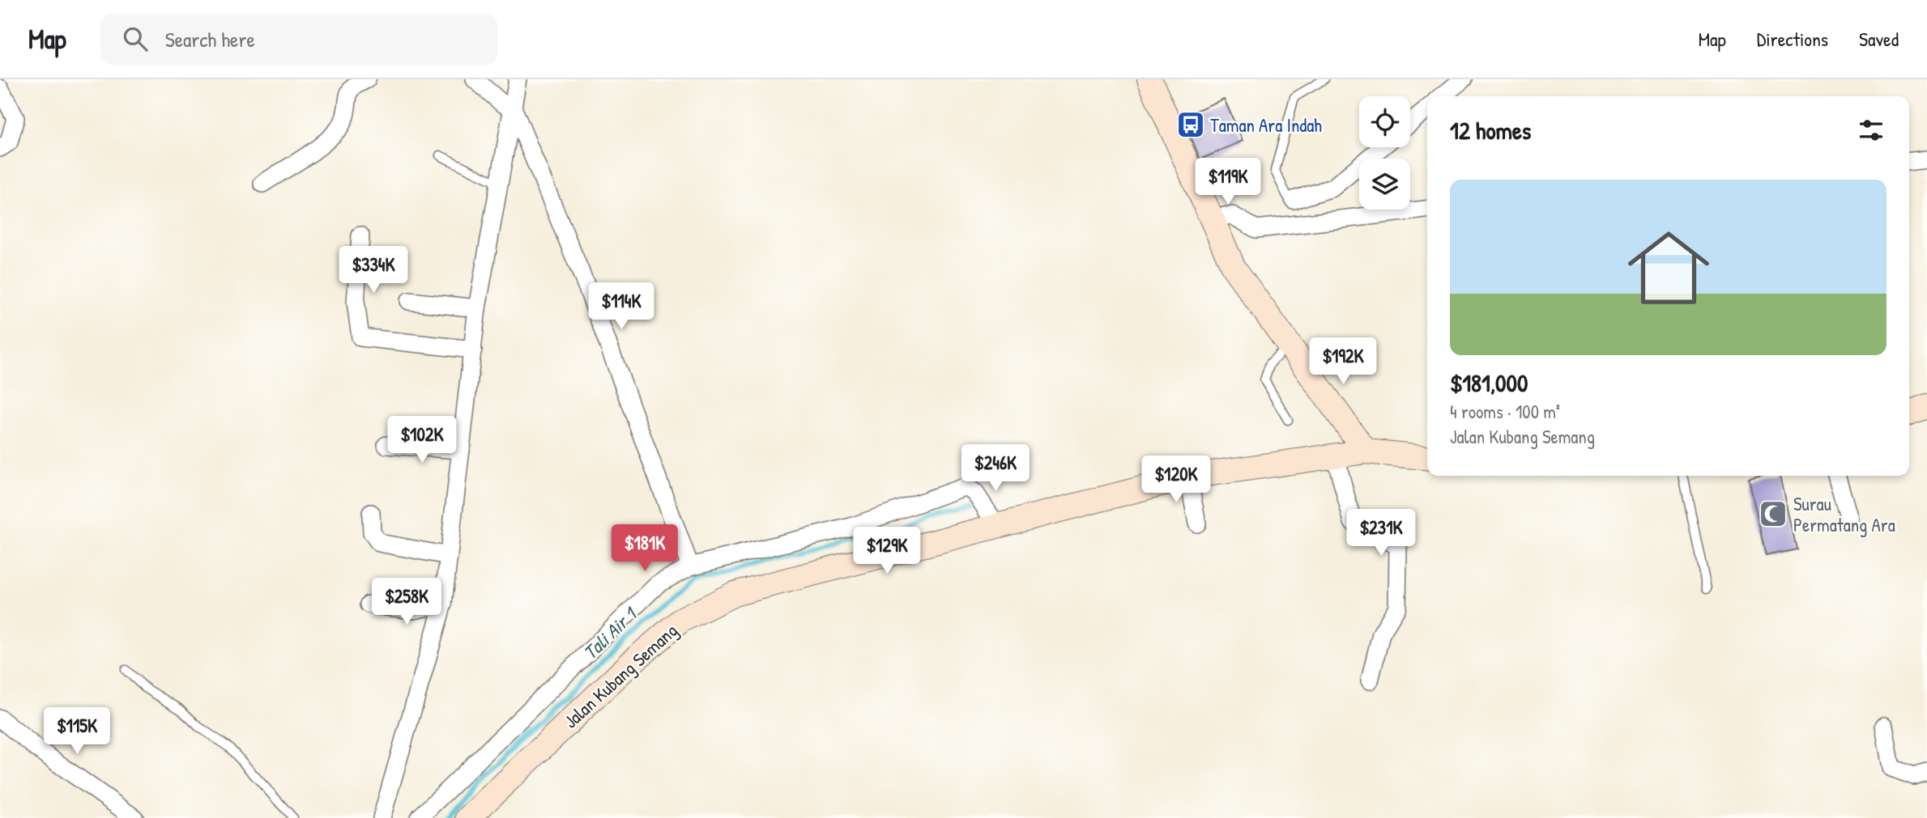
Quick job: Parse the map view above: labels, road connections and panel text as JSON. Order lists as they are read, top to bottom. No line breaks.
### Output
{"streets":{"main road":["Jalan Kubang Semang"]},"water":["Tali Air 1"],"places":{"bus stop":["Taman Ara Indah"],"mosque":["Surau Permatang Ara"]},"page":{"header":"Map","search":"Search here","nav":["Map","Directions","Saved"],"heading":"12 homes","price":["$119K","$334K","$114K","$192K","$102K","$246K","$120K","$231K","$181K","$129K","$258K","$115K"],"list":[{"name":"$181,000","note":"4 rooms · 100 m² · Jalan Kubang Semang"}]}}
